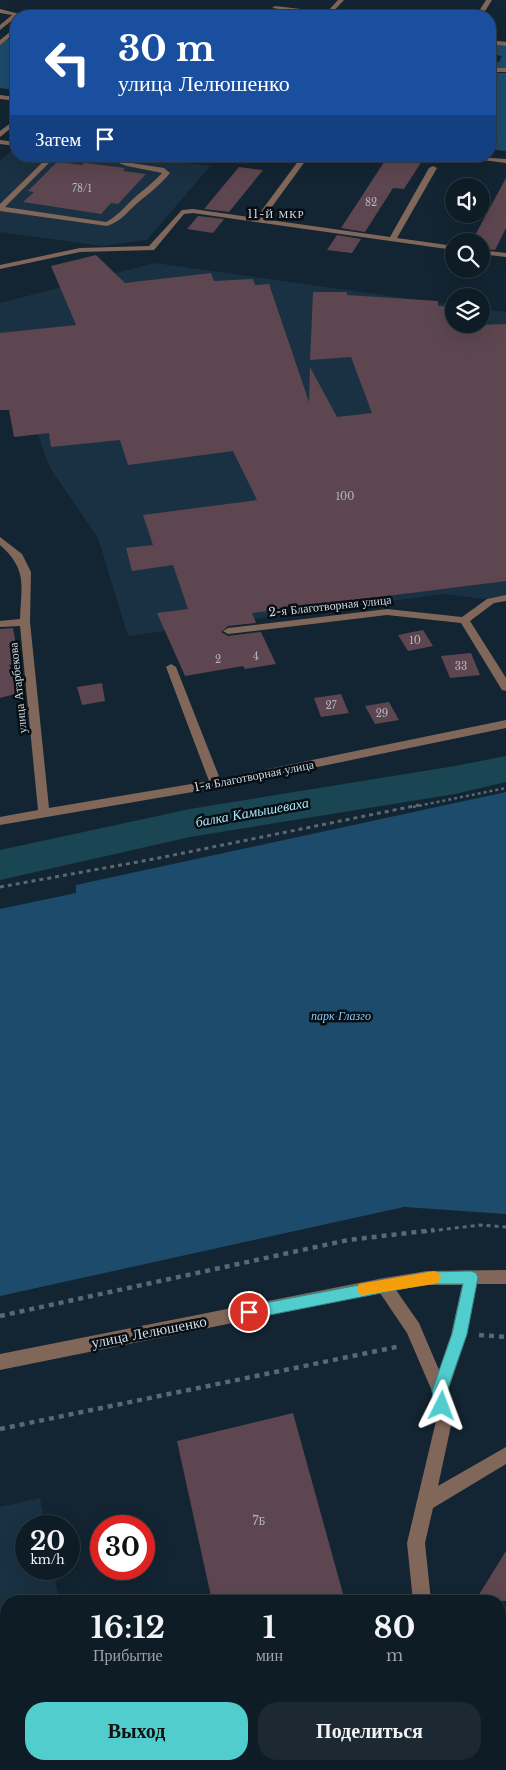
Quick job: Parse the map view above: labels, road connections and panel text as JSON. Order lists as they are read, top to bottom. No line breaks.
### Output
{"streets":{"street":["2-я Благотворная улица","улица Атарбекова","1-я Благотворная улица","улица Лелюшенко"]},"crossings":[["улица Атарбекова","1-я Благотворная улица"]],"districts":["11-Й МКР"],"water":["балка Камышеваха"],"parks":["парк Глазго"],"house_numbers":["78/1","82","100","10","4","2","33","27","29","7Б"],"page":{"turn":["30 m","улица Лелюшенко"],"then":"Затем","speed":"20 km/h","limit":"30","eta":["16:12","Прибытие","1","мин","80","m"],"buttons":["Выход","Поделиться"]}}
